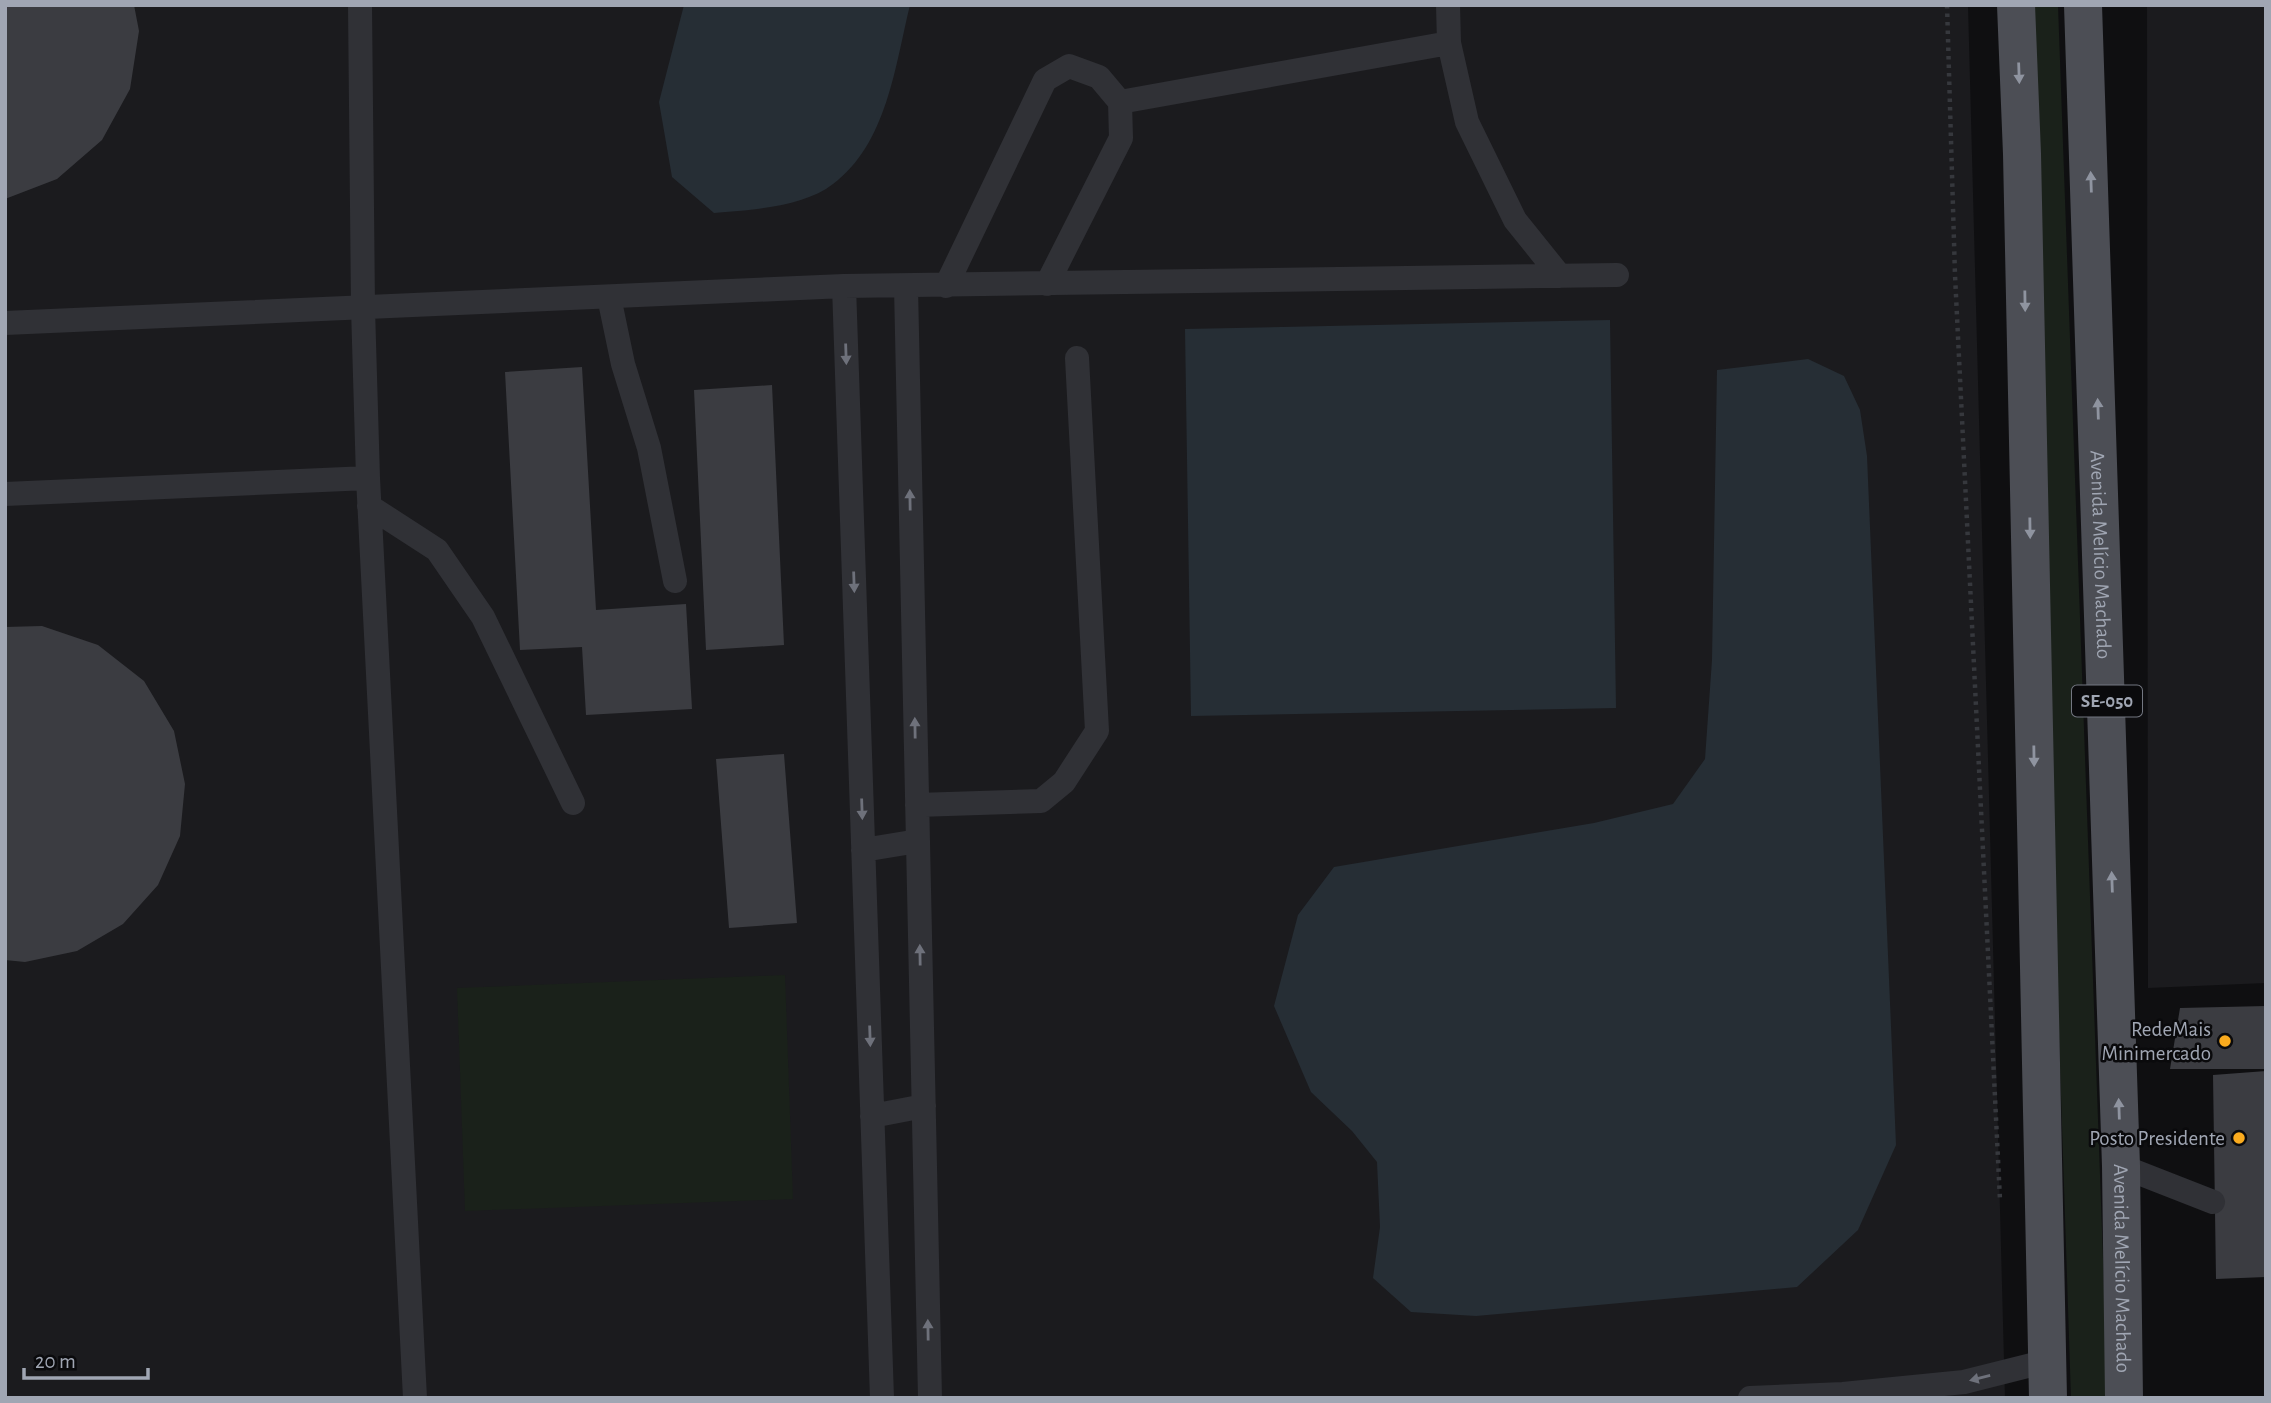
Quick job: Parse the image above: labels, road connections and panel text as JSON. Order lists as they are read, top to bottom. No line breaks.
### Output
{"streets":{"main road":["Avenida Melício Machado","SE-050"]},"places":["RedeMais Minimercado","Posto Presidente"],"scale_bar":"20 m"}
